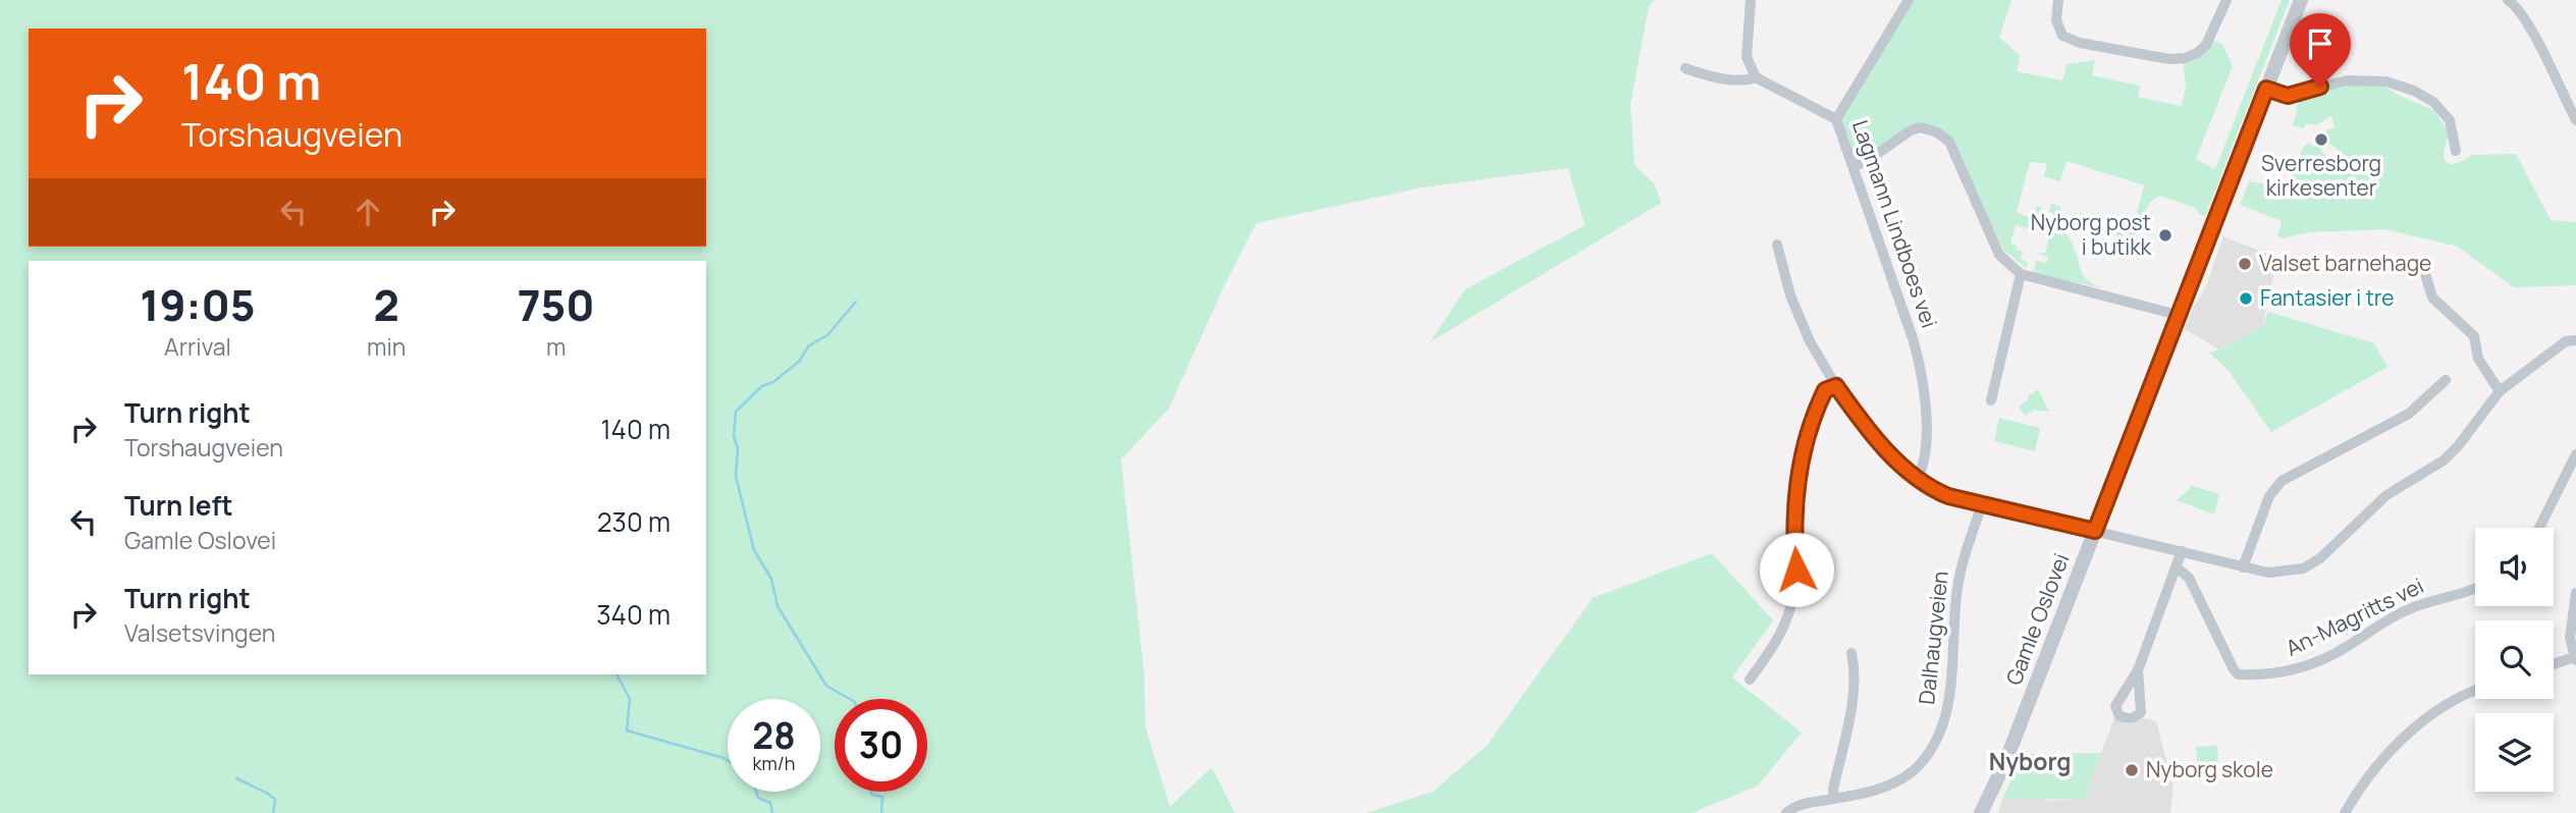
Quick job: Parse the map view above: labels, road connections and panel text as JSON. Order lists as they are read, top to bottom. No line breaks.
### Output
{"streets":{"street":["Lagmann Lindboes vei","An-Magritts vei","Gamle Oslovei","Dalhaugveien"]},"districts":["Nyborg"],"places":["Sverresborg kirkesenter","Nyborg post i butikk","Valset barnehage","Fantasier i tre","Nyborg skole"],"page":{"turn":["140 m","Torshaugveien"],"eta":["19:05","Arrival","2","min","750","m"],"list":[{"name":"Turn right","note":"Torshaugveien","value":"140 m"},{"name":"Turn left","note":"Gamle Oslovei","value":"230 m"},{"name":"Turn right","note":"Valsetsvingen","value":"340 m"}],"speed":"28 km/h","limit":"30"}}
